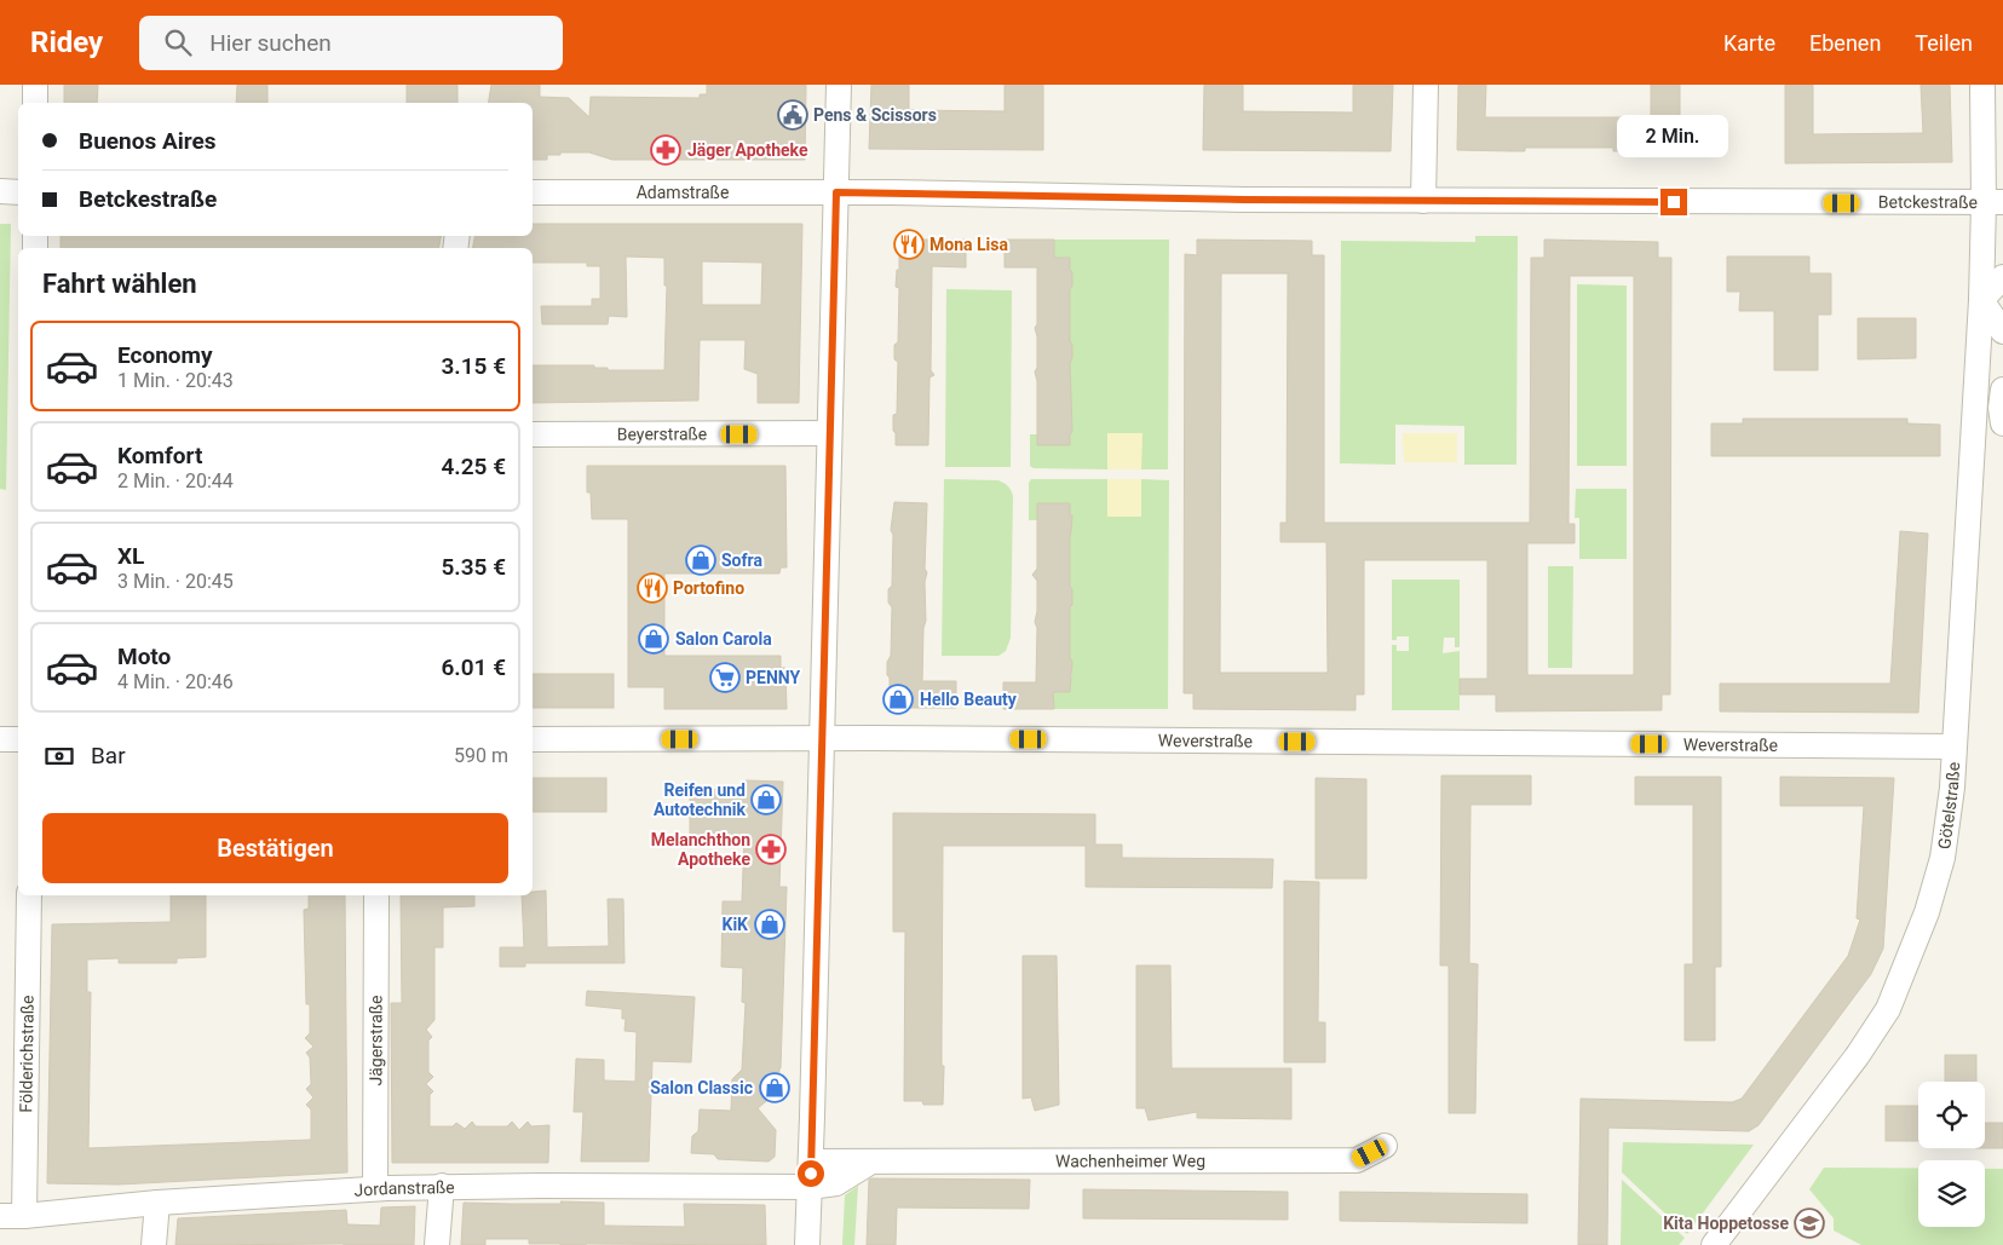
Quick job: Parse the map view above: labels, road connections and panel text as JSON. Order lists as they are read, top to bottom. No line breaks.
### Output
{"streets":{"street":["Adamstraße","Betckestraße","Beyerstraße","Weverstraße","Götelstraße","Jägerstraße","Földerichstraße","Wachenheimer Weg","Jordanstraße"]},"crossings":[["Adamstraße","Betckestraße"],["Betckestraße","Götelstraße"],["Weverstraße","Götelstraße"],["Jägerstraße","Jordanstraße"],["Földerichstraße","Jordanstraße"]],"places":{"public building":["Pens & Scissors"],"pharmacy":["Jäger Apotheke","Melanchthon Apotheke"],"restaurant":["Mona Lisa","Portofino"],"shop":["Sofra","Salon Carola","Hello Beauty","Reifen und Autotechnik","KiK","Salon Classic"],"supermarket":["PENNY"],"school or university":["Kita Hoppetosse"]},"page":{"header":"Ridey","search":"Hier suchen","nav":["Karte","Ebenen","Teilen"],"banner":["Buenos Aires","Betckestraße"],"bubble":"2 Min.","heading":"Fahrt wählen","list":[{"name":"Economy","note":"1 Min. · 20:43","value":"3.15 €"},{"name":"Komfort","note":"2 Min. · 20:44","value":"4.25 €"},{"name":"XL","note":"3 Min. · 20:45","value":"5.35 €"},{"name":"Moto","note":"4 Min. · 20:46","value":"6.01 €"}],"pay":["Bar","590 m"],"buttons":"Bestätigen"}}
